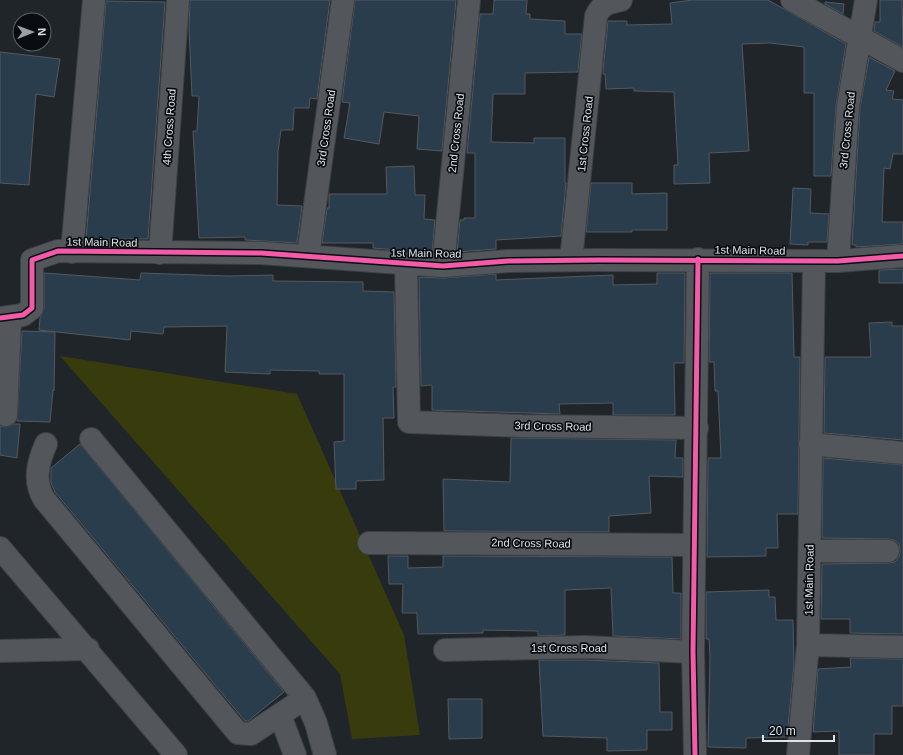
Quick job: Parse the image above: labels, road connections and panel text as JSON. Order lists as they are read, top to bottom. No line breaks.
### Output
{"streets":{"street":["4th Cross Road","3rd Cross Road","2nd Cross Road","1st Cross Road","1st Main Road"]},"crossings":[["4th Cross Road","1st Main Road"],["3rd Cross Road","1st Main Road"],["2nd Cross Road","1st Main Road"],["1st Cross Road","1st Main Road"]],"scale_bar":"20 m","north":"right"}
